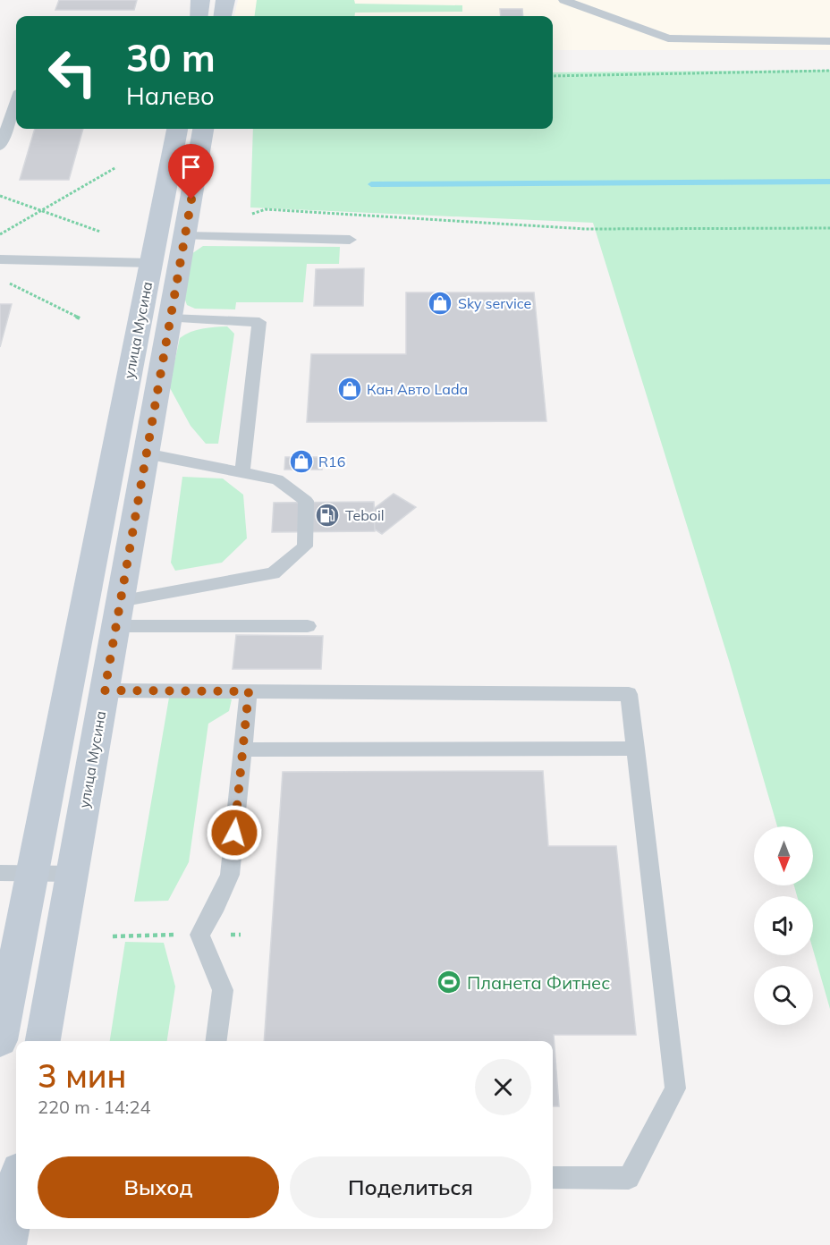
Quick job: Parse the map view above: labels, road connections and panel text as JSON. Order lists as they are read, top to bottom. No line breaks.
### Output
{"streets":{"street":["улица Мусина"]},"places":{"shop":["Sky service","Кан Авто Lada","R16"],"fuel station":["Teboil"],"sports":["Планета Фитнес"]},"north":"bottom","page":{"turn":["30 m","Налево"],"heading":["3 мин","220 m · 14:24"],"buttons":["Выход","Поделиться"]}}
